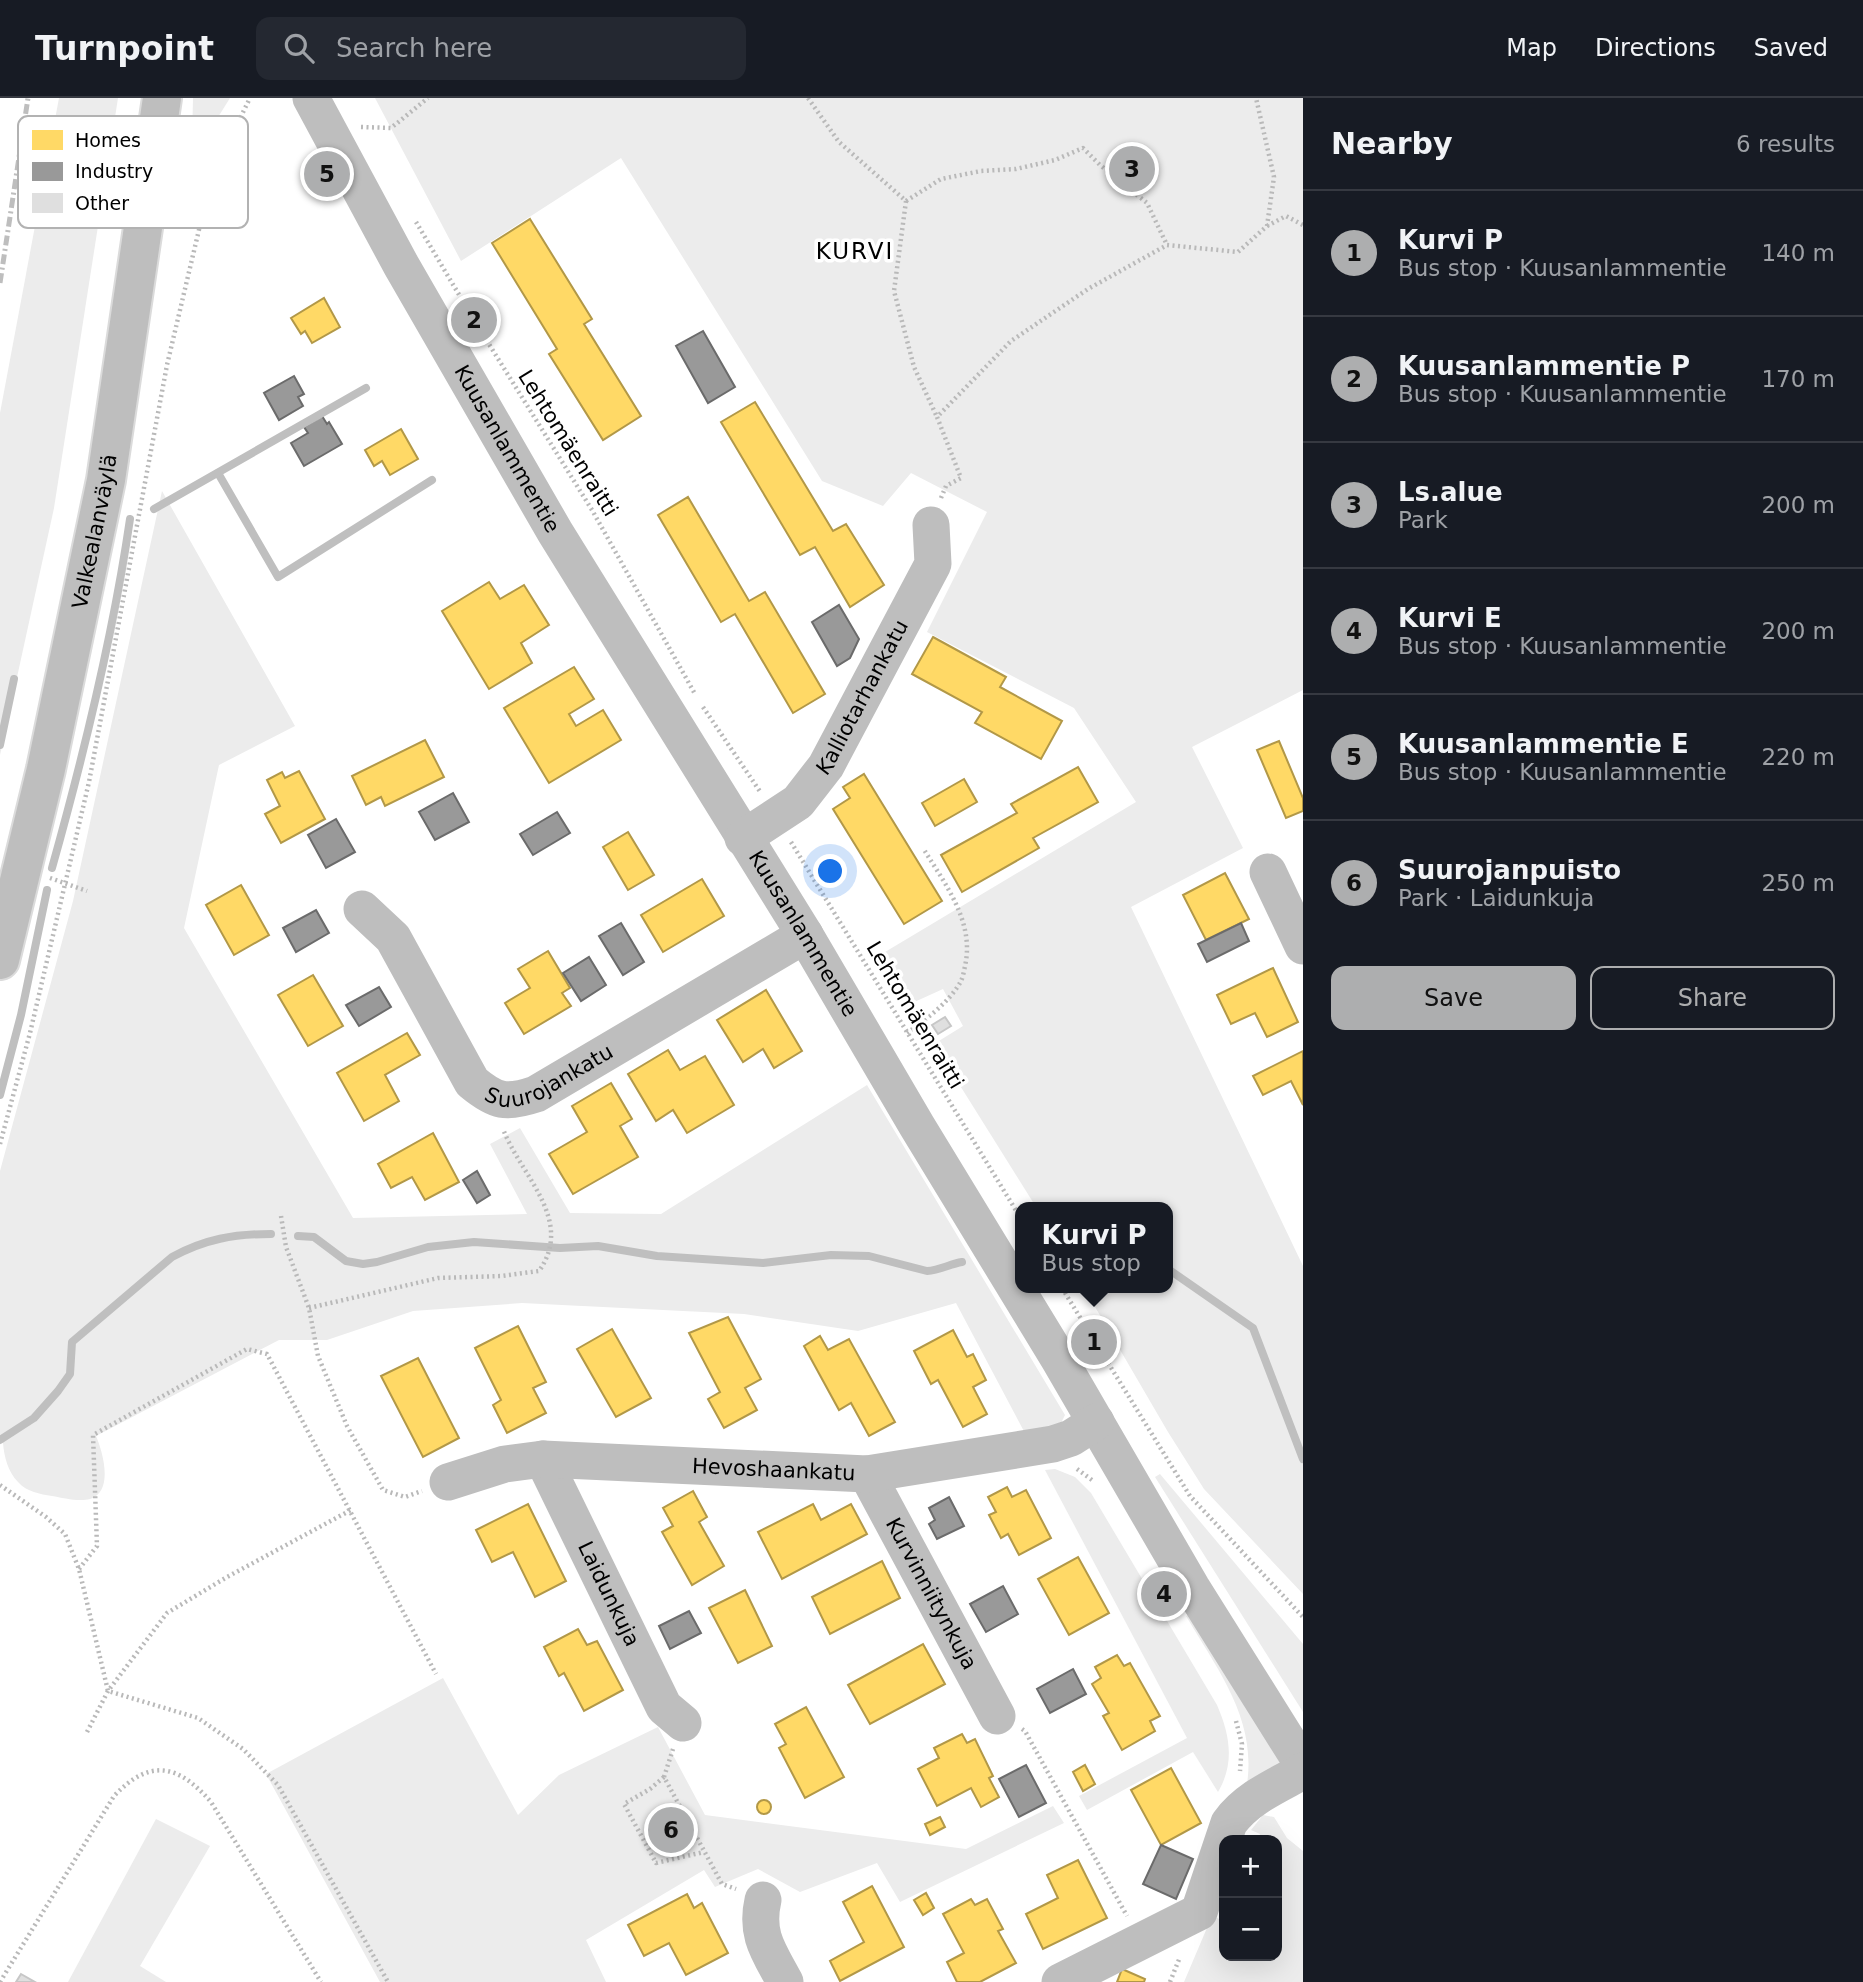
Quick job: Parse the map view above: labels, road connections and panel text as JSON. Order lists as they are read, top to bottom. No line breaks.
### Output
{"streets":{"main road":["Valkealanväylä"],"street":["Kuusanlammentie","Kalliotarhankatu","Suurojankatu","Hevoshaankatu","Laidunkuja","Kurvinniitynkuja"],"path":["Lehtomäenraitti"]},"crossings":[["Kuusanlammentie","Kalliotarhankatu"],["Kuusanlammentie","Suurojankatu"],["Kuusanlammentie","Hevoshaankatu"],["Hevoshaankatu","Laidunkuja"],["Hevoshaankatu","Kurvinniitynkuja"]],"districts":["KURVI"],"legend":["Homes","Industry","Other"],"page":{"header":"Turnpoint","search":"Search here","nav":["Map","Directions","Saved"],"heading":["Nearby","6 results"],"pins":["3","5","2","1","4","6"],"list":[{"mark":"1","name":"Kurvi P","note":"Bus stop · Kuusanlammentie","value":"140 m"},{"mark":"2","name":"Kuusanlammentie P","note":"Bus stop · Kuusanlammentie","value":"170 m"},{"mark":"3","name":"Ls.alue","note":"Park","value":"200 m"},{"mark":"4","name":"Kurvi E","note":"Bus stop · Kuusanlammentie","value":"200 m"},{"mark":"5","name":"Kuusanlammentie E","note":"Bus stop · Kuusanlammentie","value":"220 m"},{"mark":"6","name":"Suurojanpuisto","note":"Park · Laidunkuja","value":"250 m"}],"buttons":["Save","Share"],"popup":["Kurvi P","Bus stop"],"map_buttons":["+","−"]}}
